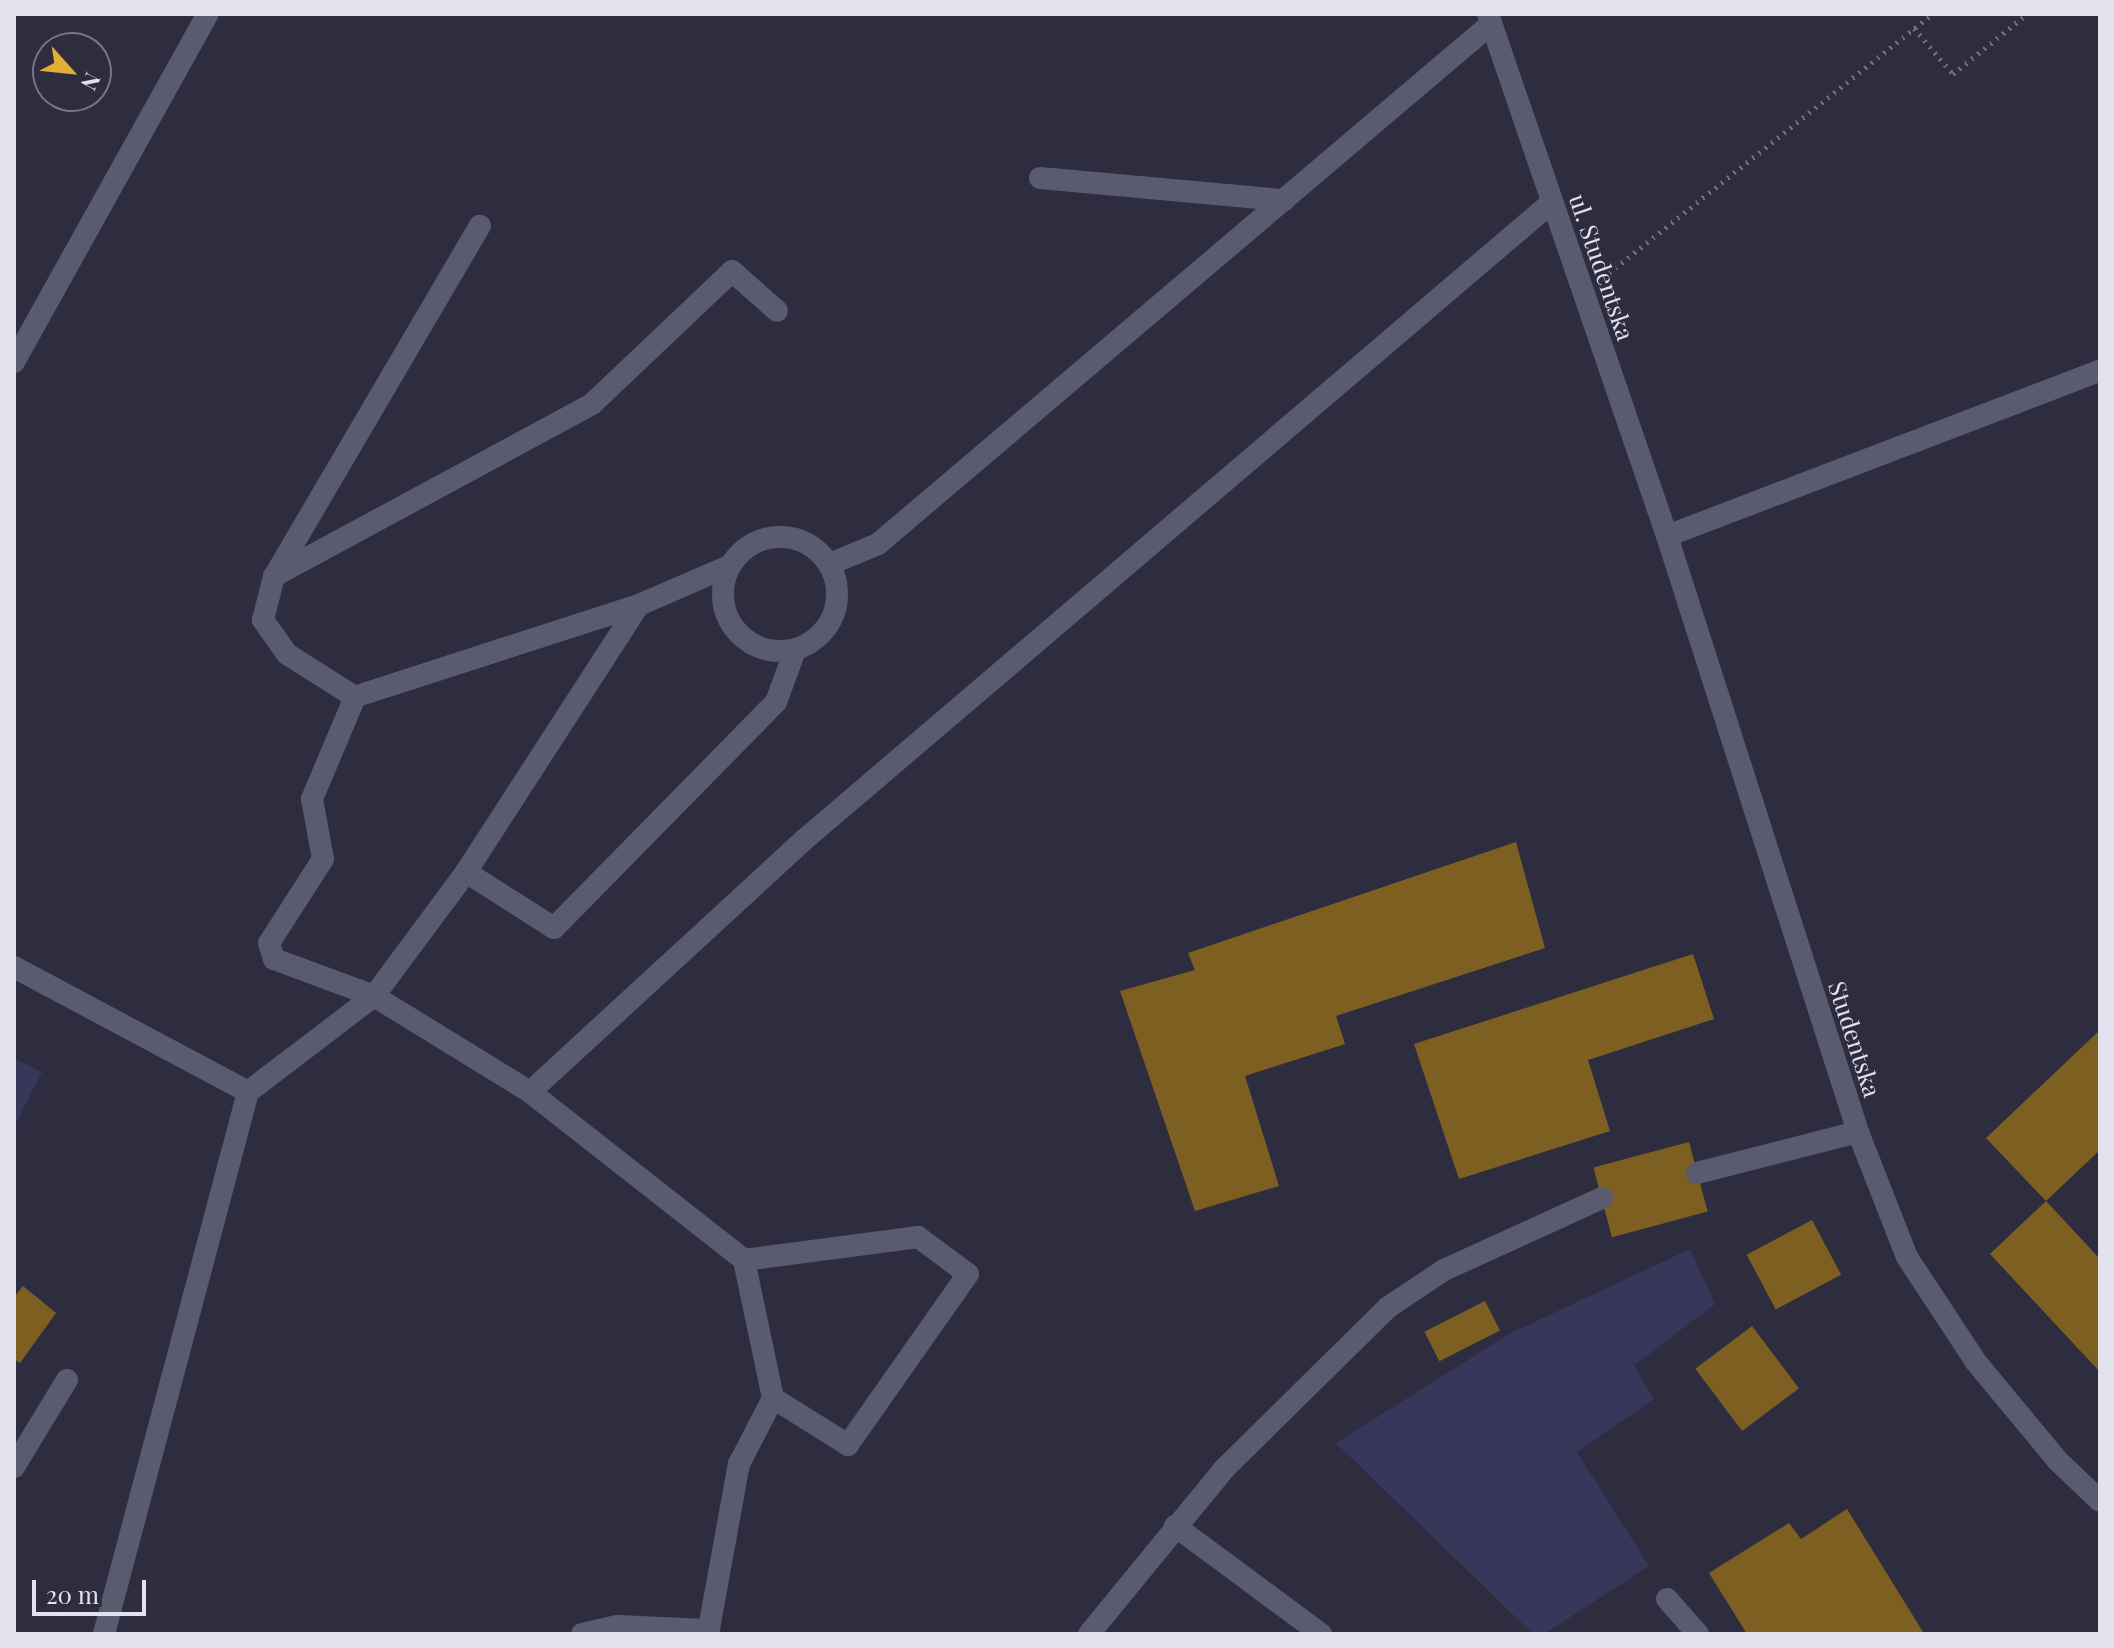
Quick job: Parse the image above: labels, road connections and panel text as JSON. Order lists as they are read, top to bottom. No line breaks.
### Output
{"streets":{"street":["ul. Studentska","Studentska"]},"crossings":[["ul. Studentska","Studentska"]],"scale_bar":"20 m","north":"bottom right"}
